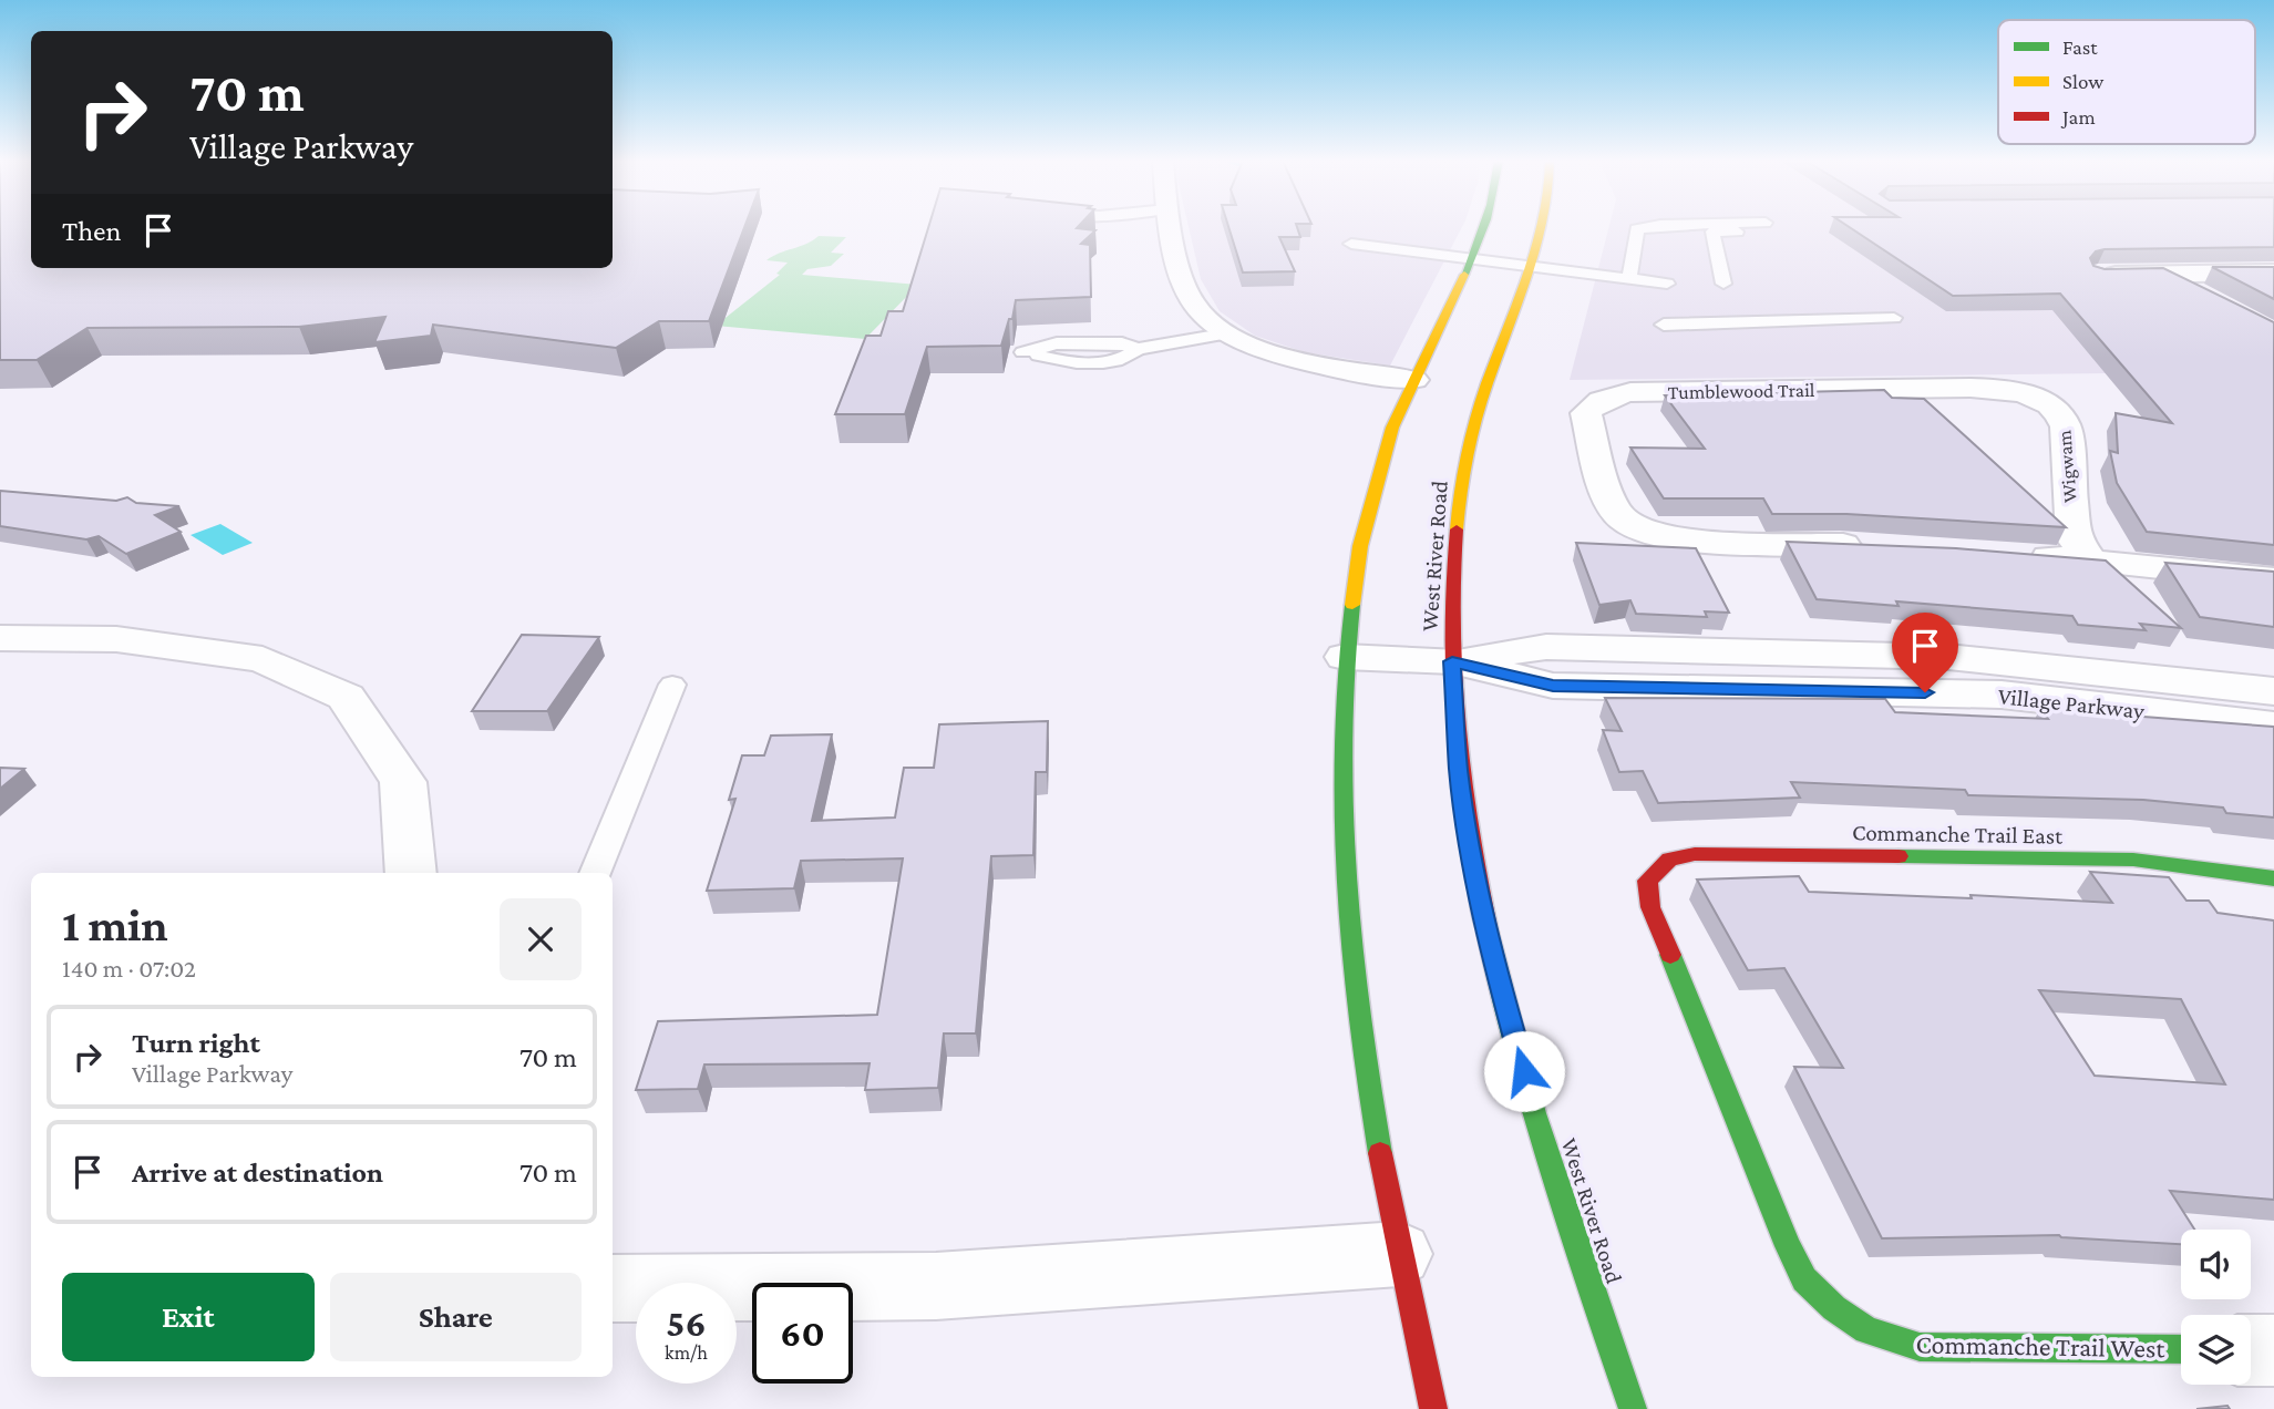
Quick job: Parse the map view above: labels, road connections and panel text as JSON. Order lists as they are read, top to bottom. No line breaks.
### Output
{"streets":{"main road":["West River Road","Commanche Trail East","Commanche Trail West"],"street":["Tumblewood Trail","Wigwam","Village Parkway"]},"crossings":[["Tumblewood Trail","Wigwam"],["West River Road","Village Parkway"],["Commanche Trail East","Commanche Trail West"]],"legend":["Fast","Slow","Jam"],"page":{"turn":["70 m","Village Parkway"],"then":"Then","heading":["1 min","140 m · 07:02"],"list":[{"name":"Turn right","note":"Village Parkway","value":"70 m"},{"name":"Arrive at destination","value":"70 m"}],"buttons":["Exit","Share"],"speed":"56 km/h","limit":"60"}}
